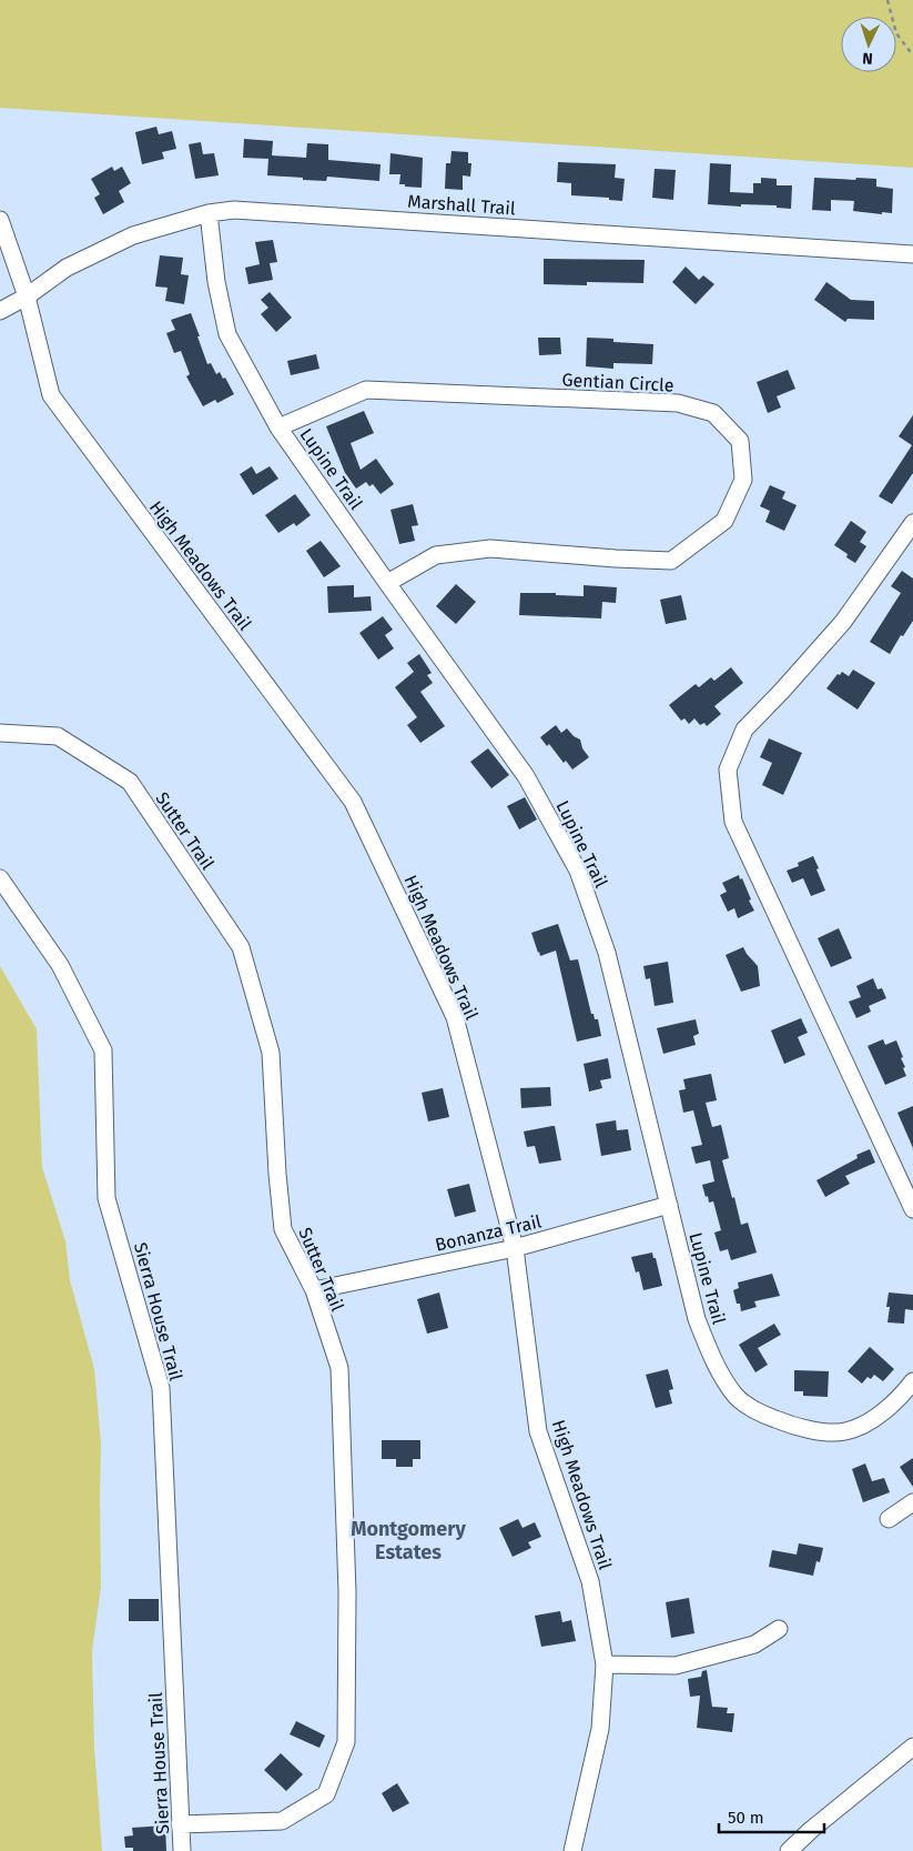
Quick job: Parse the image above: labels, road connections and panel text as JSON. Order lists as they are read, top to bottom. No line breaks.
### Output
{"streets":{"street":["Marshall Trail","Gentian Circle","Lupine Trail","High Meadows Trail","Sutter Trail","Bonanza Trail","Sierra House Trail"]},"crossings":[["Marshall Trail","Lupine Trail"],["Marshall Trail","High Meadows Trail"],["Gentian Circle","Lupine Trail"],["Lupine Trail","Bonanza Trail"],["High Meadows Trail","Bonanza Trail"],["Sutter Trail","Bonanza Trail"],["Sutter Trail","Sierra House Trail"]],"districts":["Montgomery Estates"],"scale_bar":"50 m","north":"bottom"}
